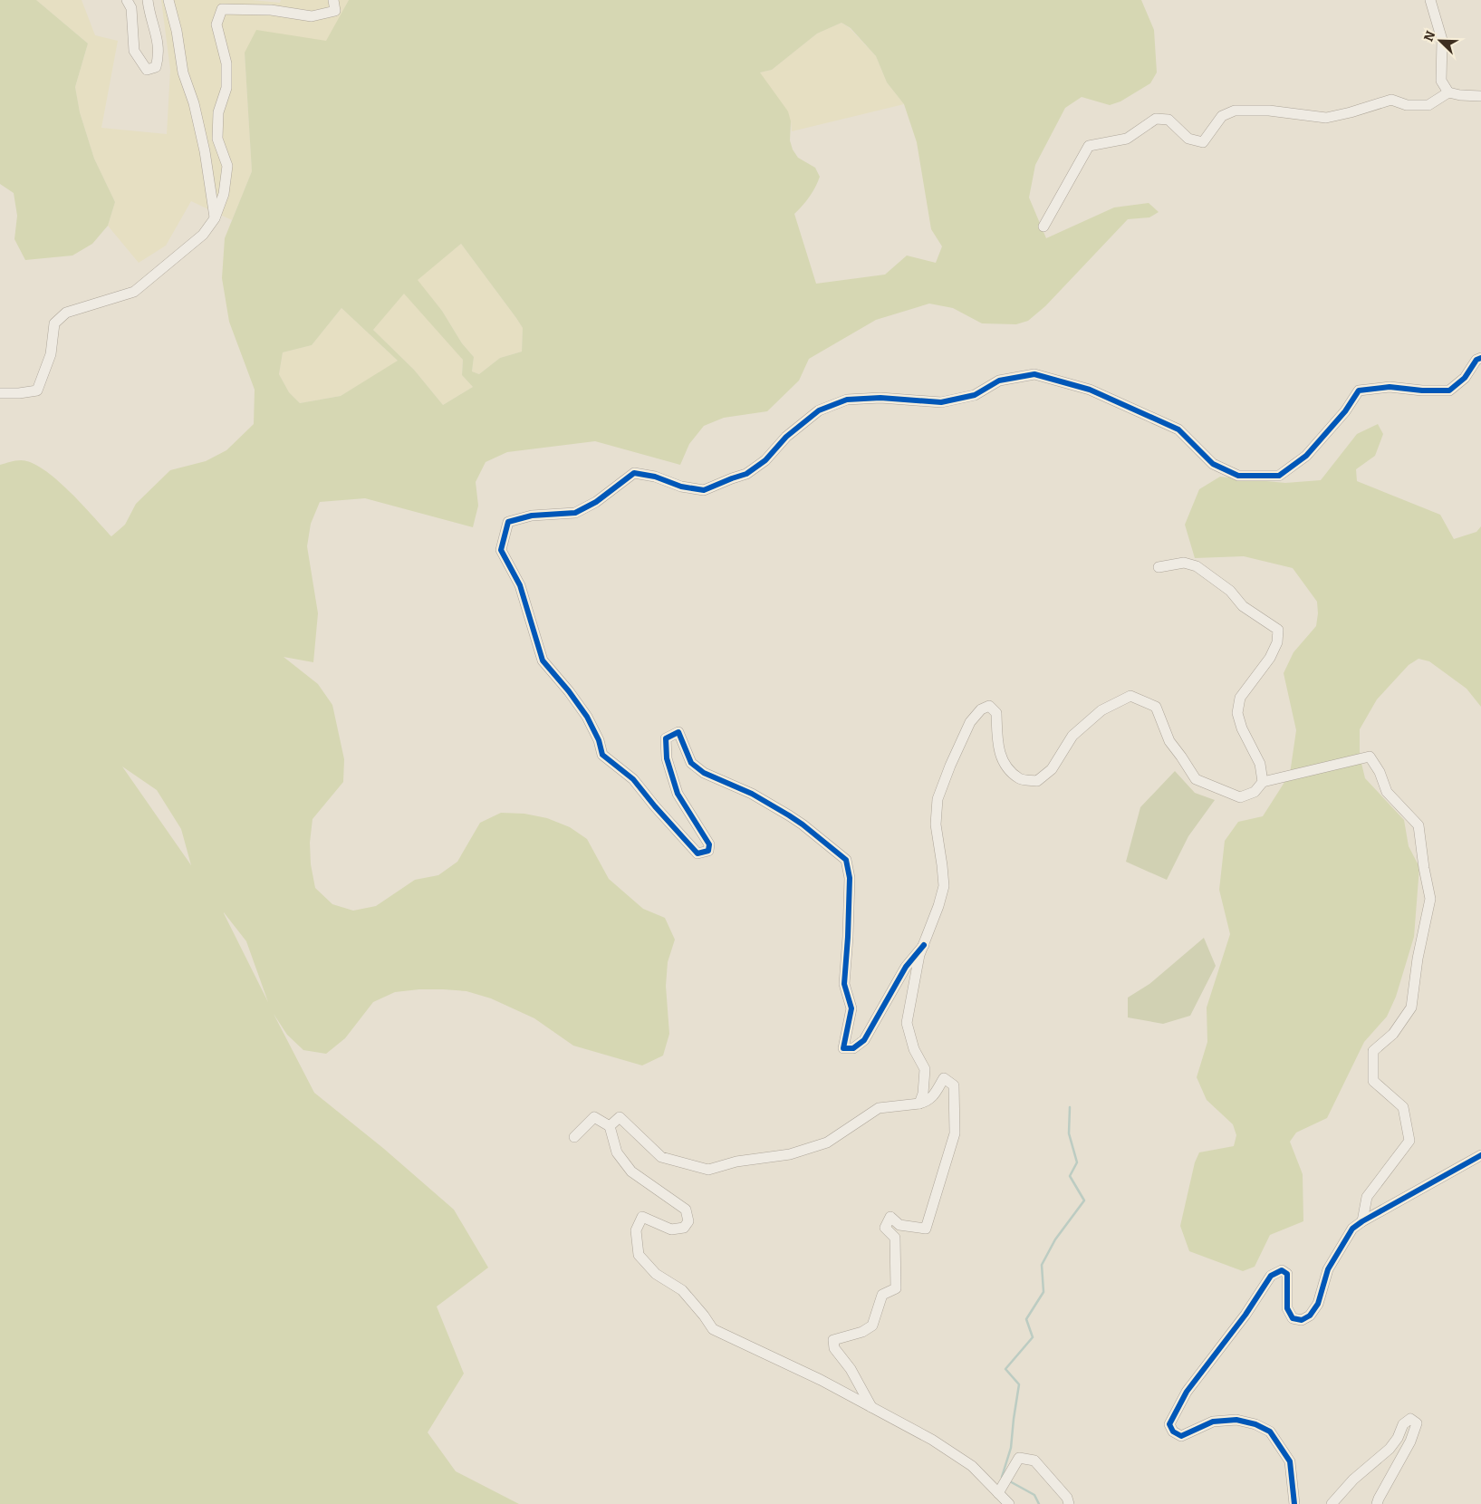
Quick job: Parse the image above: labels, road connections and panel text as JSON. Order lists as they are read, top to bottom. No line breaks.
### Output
{"north":"top left"}
